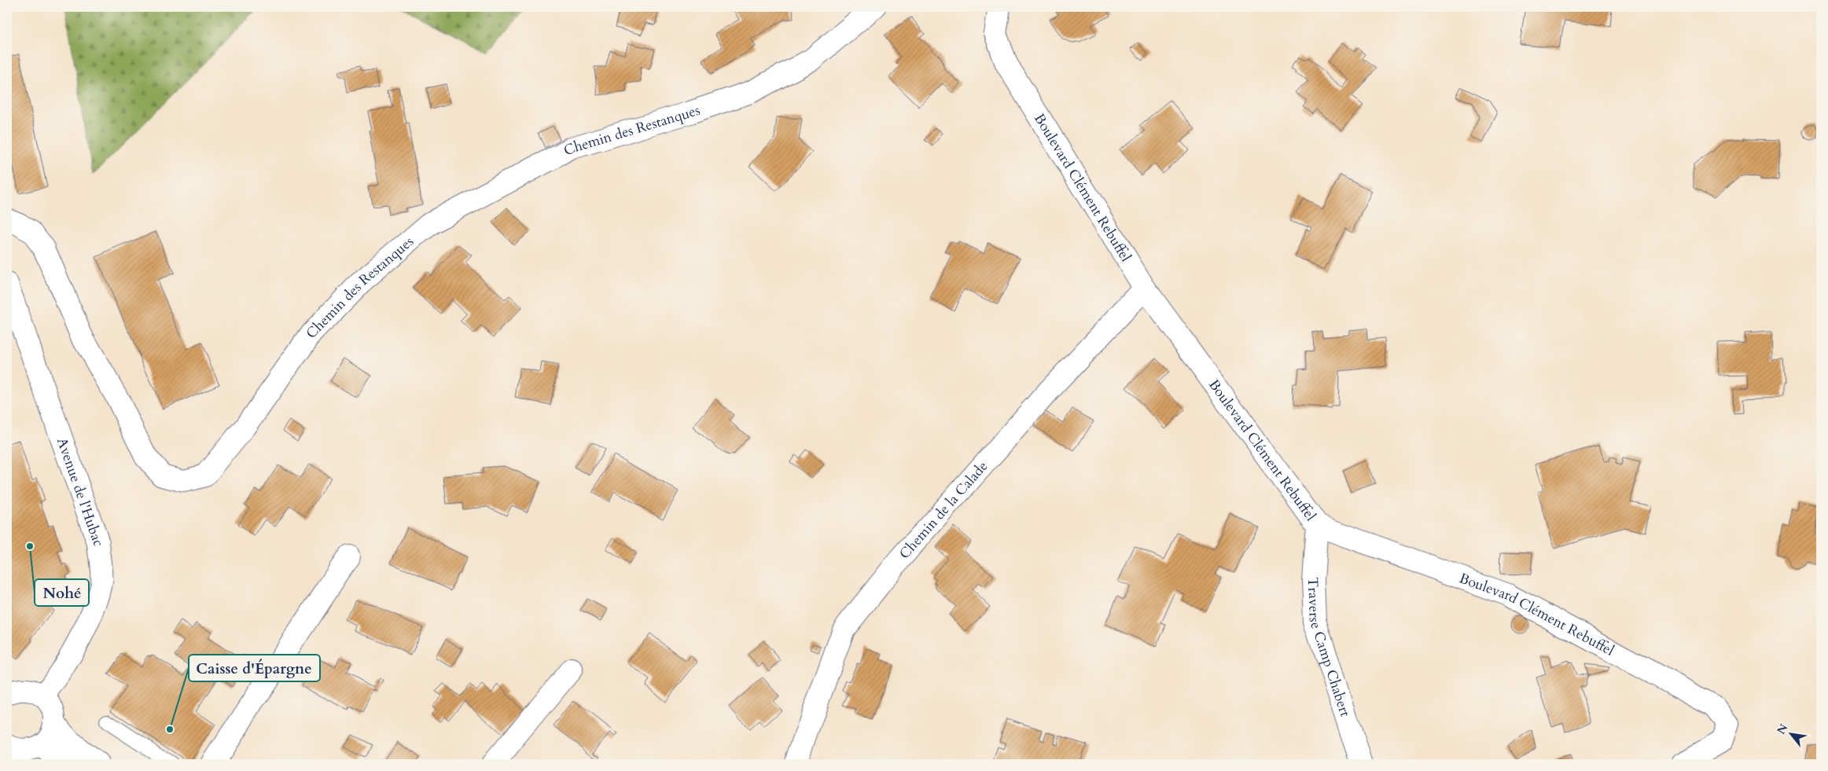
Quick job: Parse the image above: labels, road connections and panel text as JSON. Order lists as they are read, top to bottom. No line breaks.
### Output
{"streets":{"street":["Chemin des Restanques","Boulevard Clément Rebuffel","Avenue de l'Hubac","Chemin de la Calade","Traverse Camp Chabert"]},"crossings":[["Boulevard Clément Rebuffel","Chemin de la Calade"],["Boulevard Clément Rebuffel","Traverse Camp Chabert"]],"places":["Nohé","Caisse d'Épargne"],"north":"top left"}
